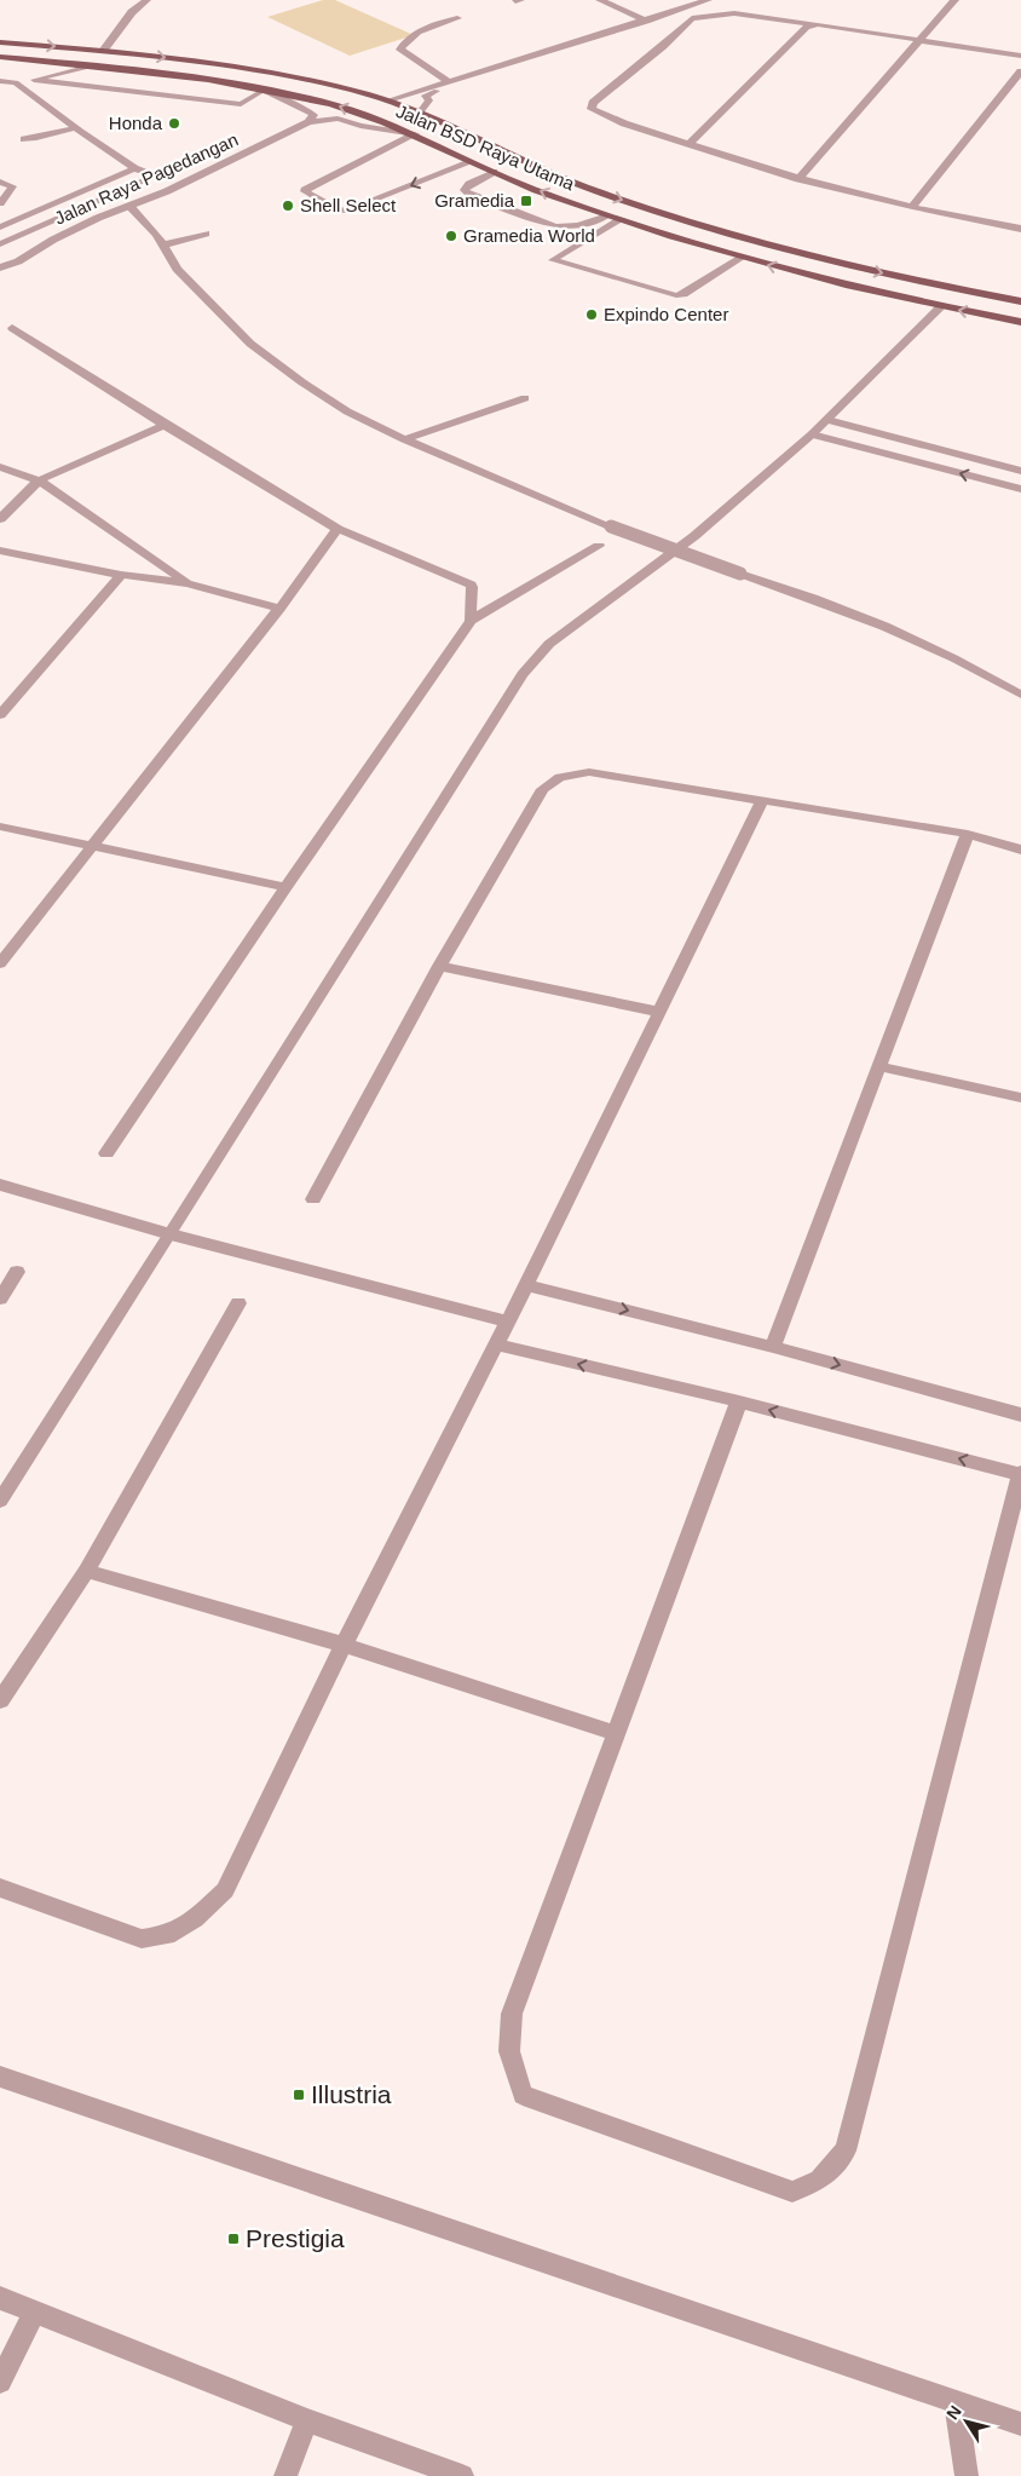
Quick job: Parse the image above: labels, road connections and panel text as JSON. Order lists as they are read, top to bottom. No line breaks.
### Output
{"streets":{"main road":["Jalan BSD Raya Utama"],"street":["Jalan Raya Pagedangan"]},"crossings":[["Jalan BSD Raya Utama","Jalan Raya Pagedangan"]],"places":{"other":["Honda","Shell Select","Gramedia World","Expindo Center"],"transit":["Gramedia","Illustria","Prestigia"]},"north":"top left"}
